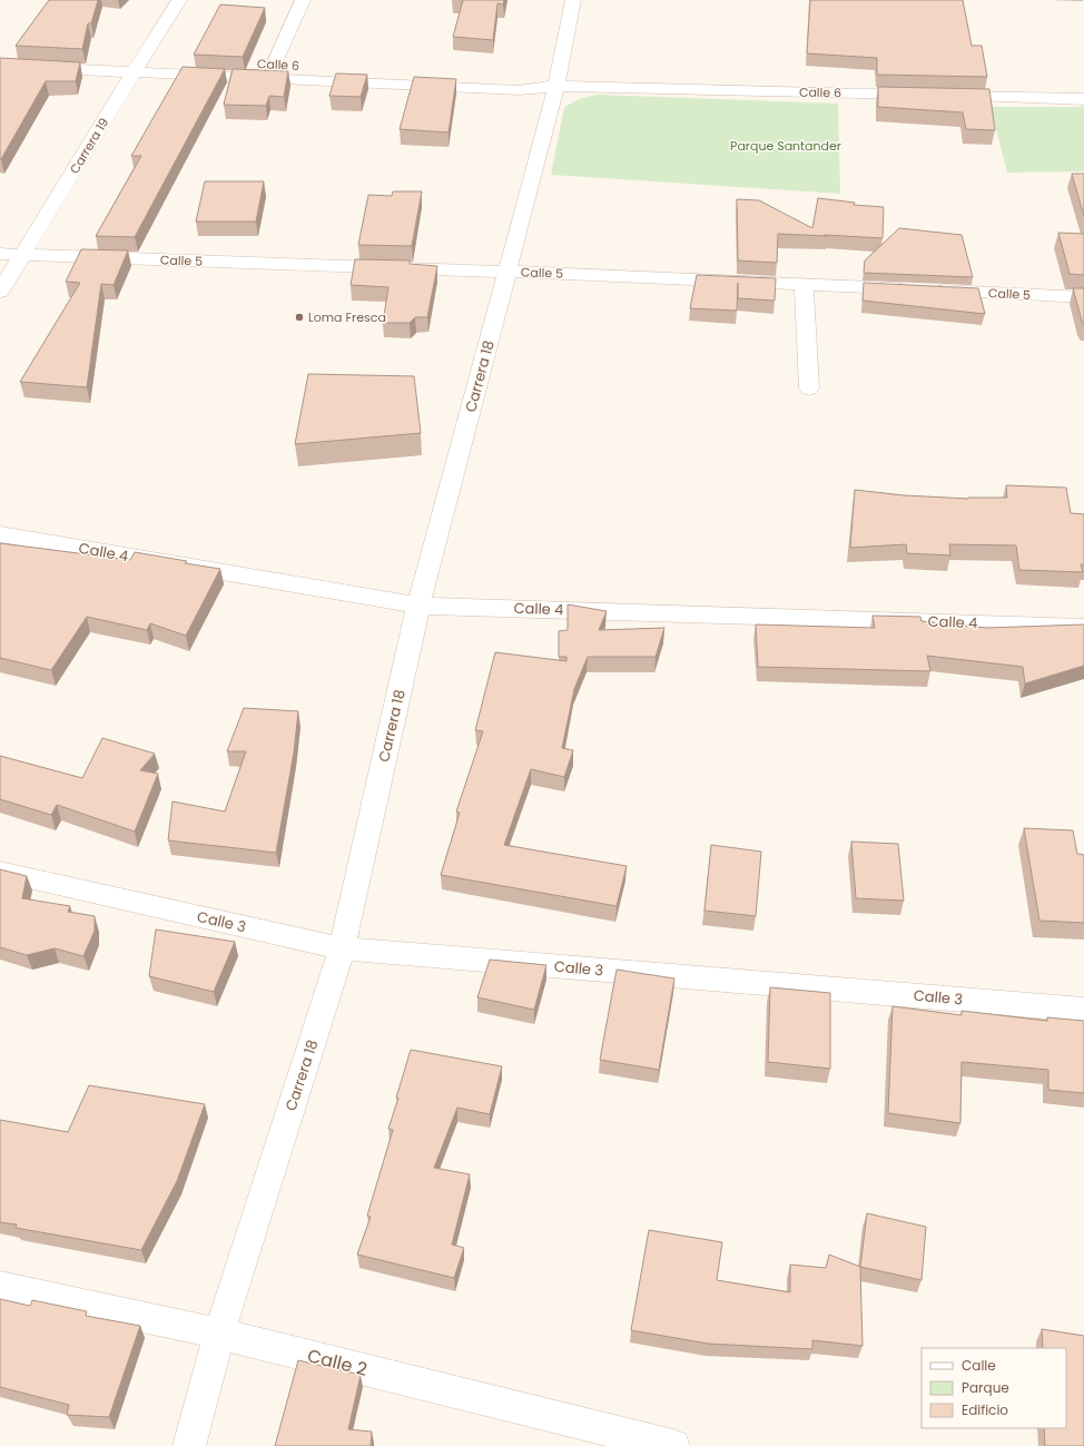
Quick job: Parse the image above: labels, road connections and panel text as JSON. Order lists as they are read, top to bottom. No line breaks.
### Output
{"streets":{"street":["Calle 6","Carrera 19","Calle 5","Carrera 18","Calle 4","Calle 3","Calle 2"]},"crossings":[["Calle 6","Carrera 19"],["Calle 6","Carrera 18"],["Carrera 19","Calle 5"],["Calle 5","Carrera 18"],["Carrera 18","Calle 4"],["Carrera 18","Calle 3"],["Carrera 18","Calle 2"]],"parks":["Parque Santander"],"places":["Loma Fresca"],"legend":["Calle","Parque","Edificio"]}
